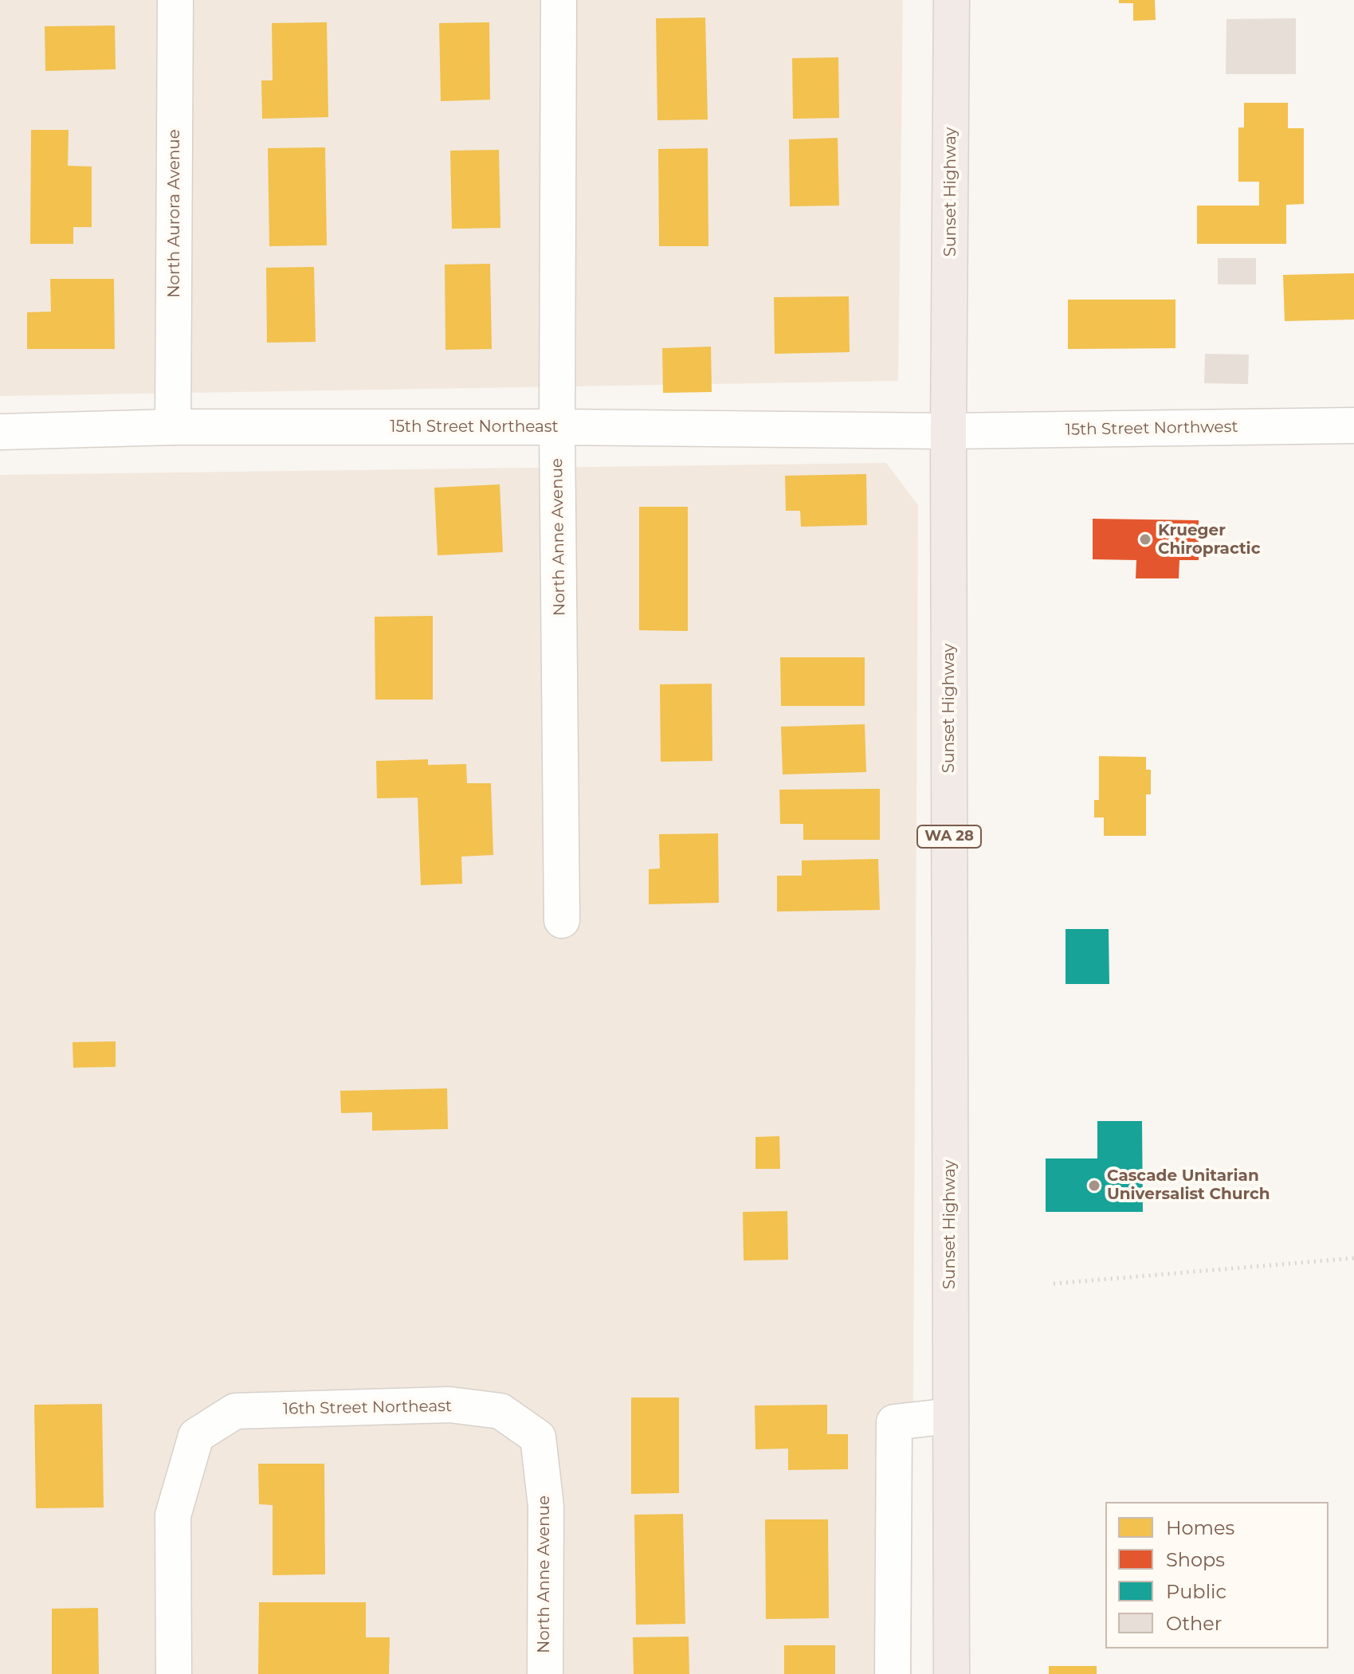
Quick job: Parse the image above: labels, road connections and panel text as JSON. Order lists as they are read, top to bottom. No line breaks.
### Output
{"streets":{"highway":["Sunset Highway","WA 28"],"street":["North Aurora Avenue","15th Street Northeast","15th Street Northwest","North Anne Avenue","16th Street Northeast"]},"crossings":[["Sunset Highway","15th Street Northeast"],["Sunset Highway","15th Street Northwest"],["North Aurora Avenue","15th Street Northeast"],["15th Street Northeast","15th Street Northwest"],["15th Street Northeast","North Anne Avenue"],["North Anne Avenue","16th Street Northeast"]],"places":["Krueger Chiropractic","Cascade Unitarian Universalist Church"],"legend":["Homes","Shops","Public","Other"]}
